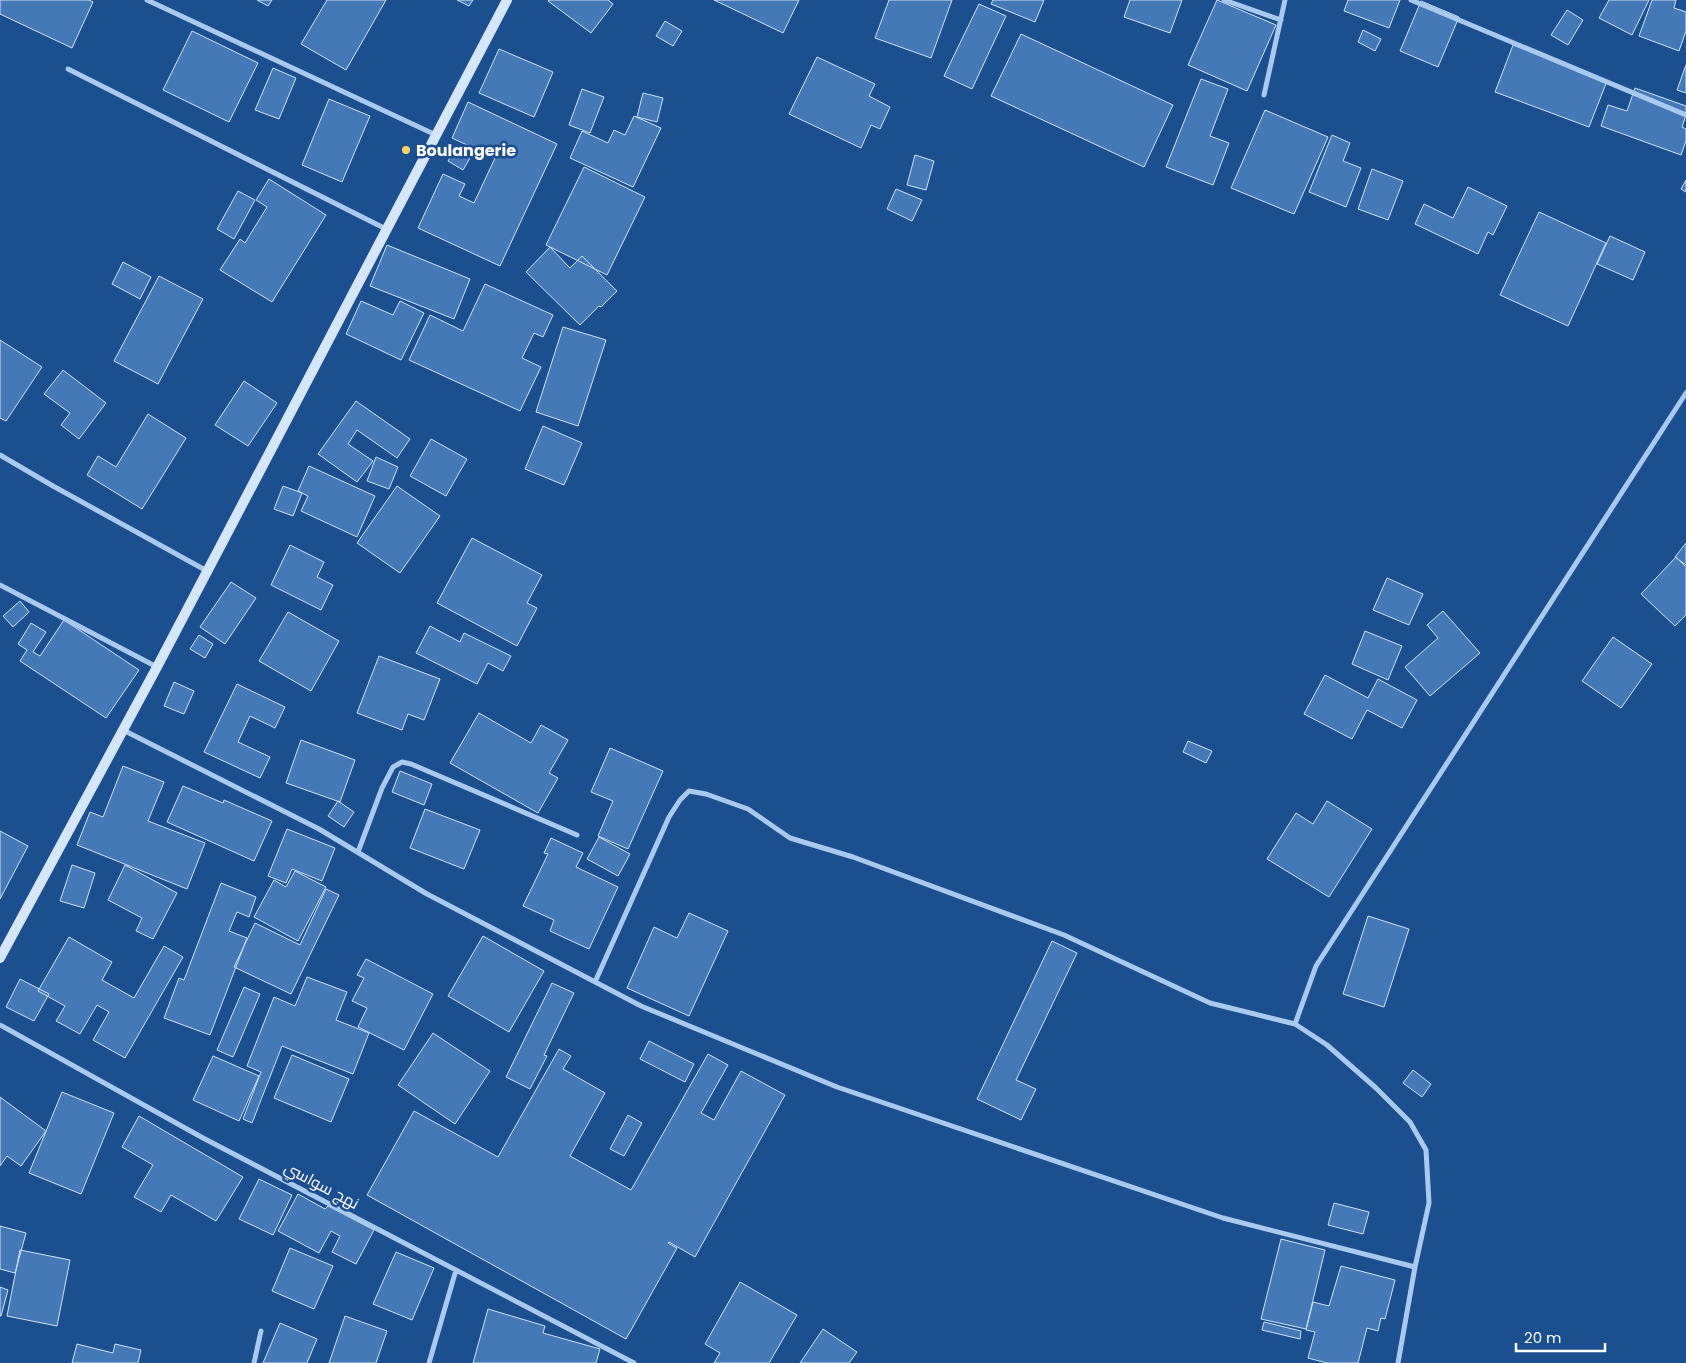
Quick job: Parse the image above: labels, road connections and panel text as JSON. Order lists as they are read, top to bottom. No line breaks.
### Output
{"streets":{"street":["نهج سواسي"]},"places":["Boulangerie"],"scale_bar":"20 m"}
